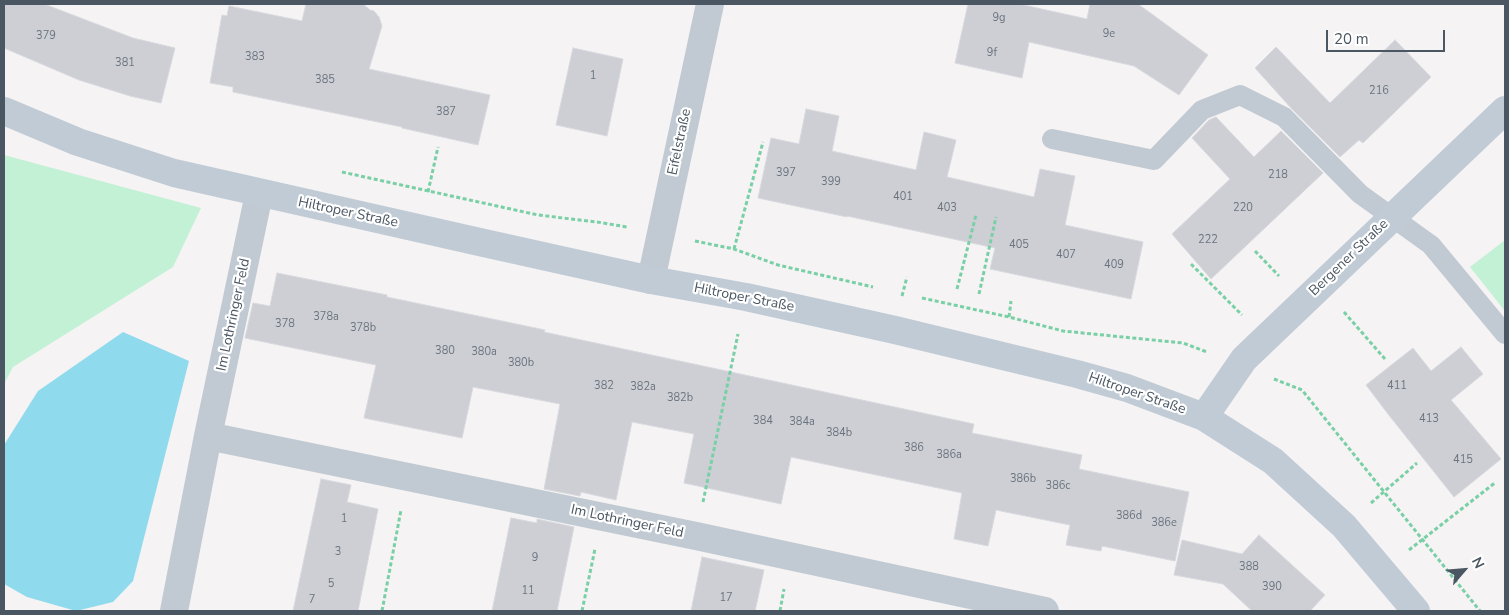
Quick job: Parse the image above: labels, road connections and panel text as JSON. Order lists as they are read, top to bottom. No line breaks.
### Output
{"streets":{"street":["Eifelstraße","Hiltroper Straße","Bergener Straße","Im Lothringer Feld"]},"crossings":[["Eifelstraße","Hiltroper Straße"],["Hiltroper Straße","Bergener Straße"],["Hiltroper Straße","Im Lothringer Feld"]],"house_numbers":["9g","9e","379","9f","383","381","1","385","216","387","397","218","399","401","403","220","222","405","407","409","378a","378","378b","380","380a","380b","382","411","382a","382b","413","384","384a","384b","386","386a","415","386b","386c","386d","1","386e","3","9","388","5","390","11","17","7"],"scale_bar":"20 m","north":"top right"}
